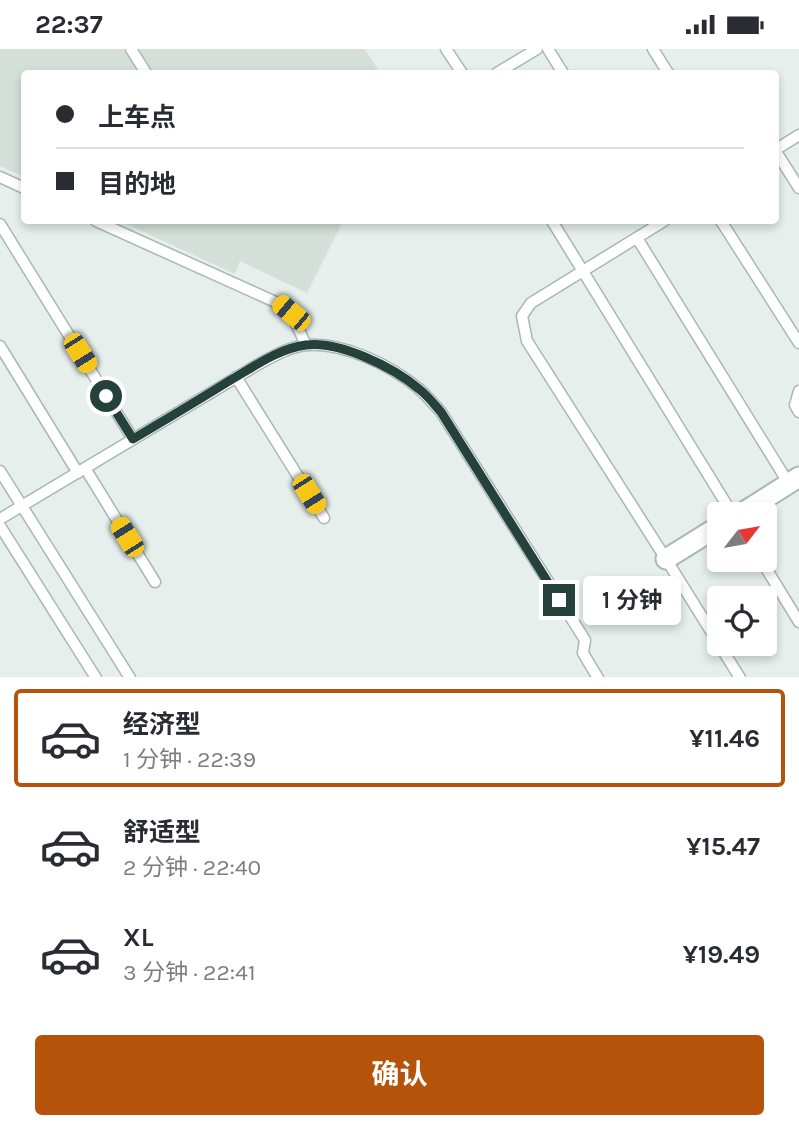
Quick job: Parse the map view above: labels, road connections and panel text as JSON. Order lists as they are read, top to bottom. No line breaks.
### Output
{"north":"top right","page":{"status":"22:37","banner":["上车点","目的地"],"bubble":"1 分钟","list":[{"name":"经济型","note":"1 分钟 · 22:39","value":"¥11.46"},{"name":"舒适型","note":"2 分钟 · 22:40","value":"¥15.47"},{"name":"XL","note":"3 分钟 · 22:41","value":"¥19.49"}],"buttons":"确认"}}
